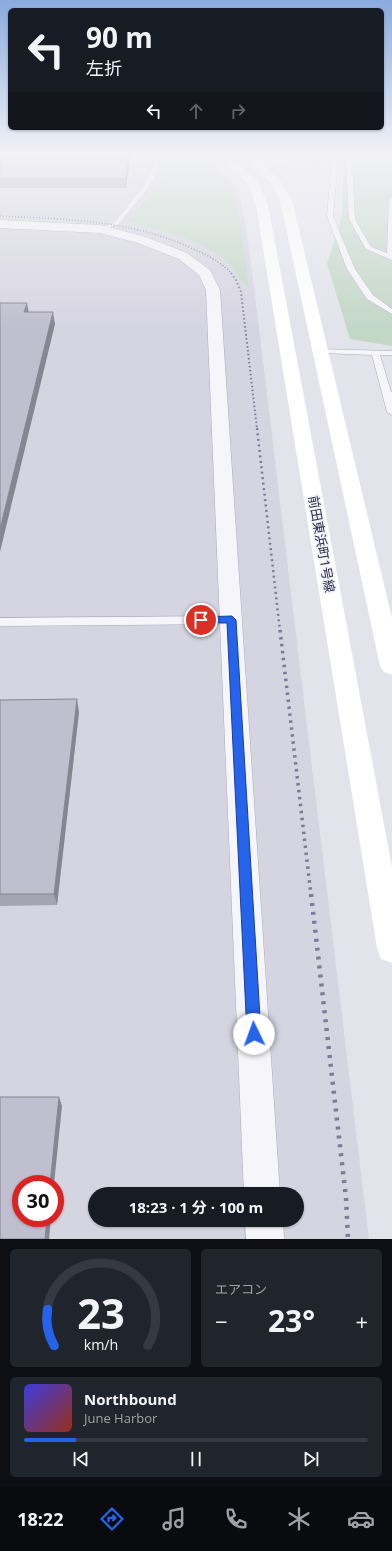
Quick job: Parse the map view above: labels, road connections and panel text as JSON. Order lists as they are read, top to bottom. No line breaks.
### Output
{"streets":{"street":["前田東浜町1号線"]},"page":{"turn":["90 m","左折"],"limit":"30","trip":"18:23 · 1 分 · 100 m","tile":"エアコン","heat":["−","23°","+"],"song":["Northbound","June Harbor"],"tabs":"18:22","gauge":["23","km/h"]}}
